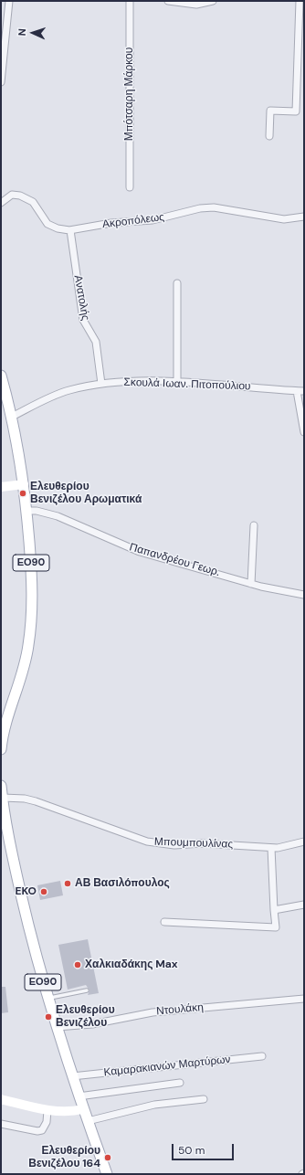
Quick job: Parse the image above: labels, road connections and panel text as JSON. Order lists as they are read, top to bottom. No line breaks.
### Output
{"streets":{"main road":["ΕΟ90"],"street":["Μπότσαρη Μάρκου","Ακροπόλεως","Ανατολής","Σκουλά Ιωαν. Πιτοπούλιου","Παπανδρέου Γεωρ.","Μπουμπουλίνας","Ντουλάκη","Καμαρακιανών Μαρτύρων"]},"crossings":[["Ακροπόλεως","Ανατολής"],["Ανατολής","Σκουλά Ιωαν. Πιτοπούλιου"],["Σκουλά Ιωαν. Πιτοπούλιου","ΕΟ90"],["Παπανδρέου Γεωρ.","ΕΟ90"],["ΕΟ90","Μπουμπουλίνας"],["ΕΟ90","Ντουλάκη"],["ΕΟ90","Καμαρακιανών Μαρτύρων"]],"places":["Ελευθερίου Βενιζέλου Αρωματικά","ΑΒ Βασιλόπουλος","EKO","Χαλκιαδάκης Max","Ελευθερίου Βενιζέλου","Ελευθερίου Βενιζέλου 164"],"scale_bar":"50 m","north":"left"}
